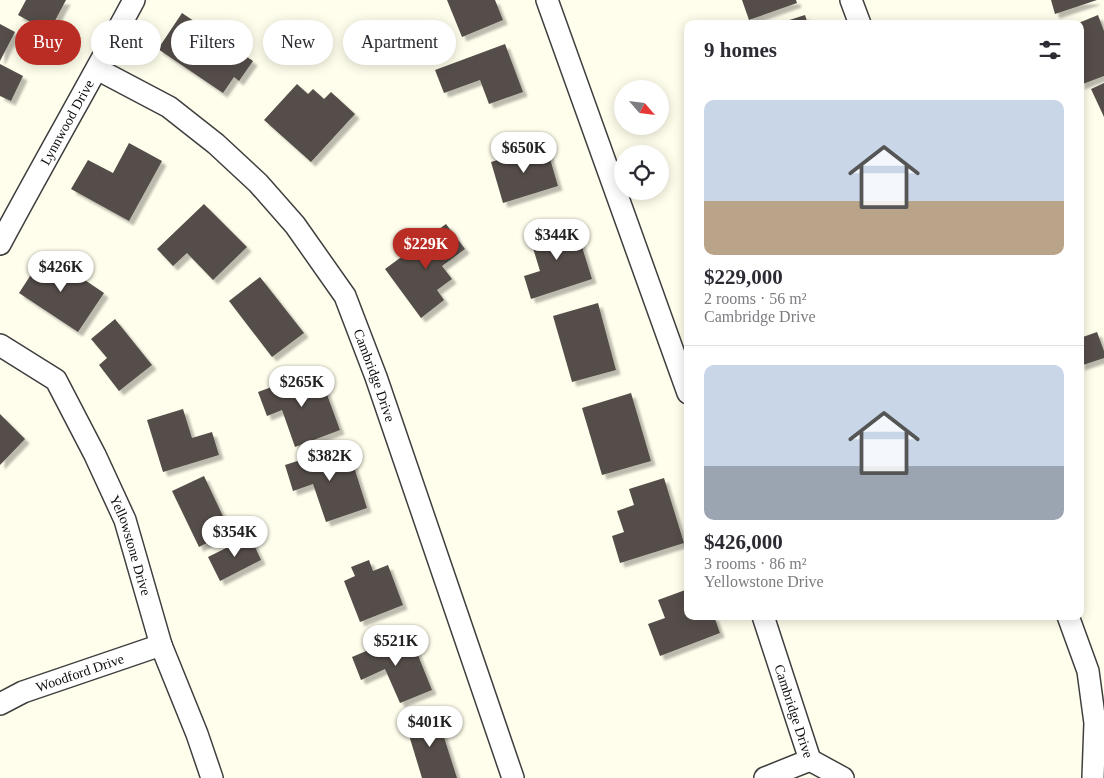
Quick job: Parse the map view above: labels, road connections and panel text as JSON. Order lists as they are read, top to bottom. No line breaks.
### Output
{"streets":{"street":["Lynnwood Drive","Cambridge Drive","Yellowstone Drive","Woodford Drive"]},"crossings":[["Lynnwood Drive","Cambridge Drive"],["Yellowstone Drive","Woodford Drive"]],"north":"bottom right","page":{"chip":["Buy","Rent","Filters","New","Apartment"],"heading":"9 homes","list":[{"name":"$229,000","note":"2 rooms · 56 m² · Cambridge Drive"},{"name":"$426,000","note":"3 rooms · 86 m² · Yellowstone Drive"}],"price":["$650K","$344K","$229K","$426K","$265K","$382K","$354K","$521K","$401K"]}}
